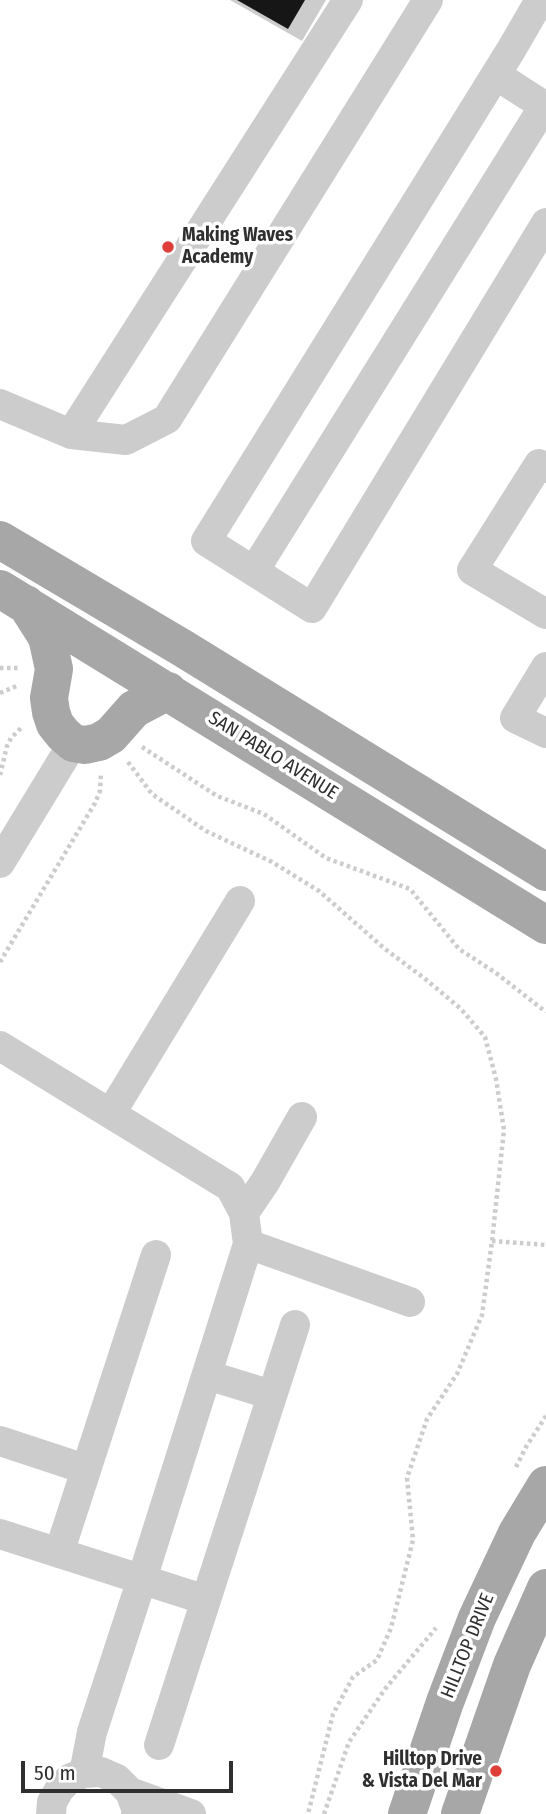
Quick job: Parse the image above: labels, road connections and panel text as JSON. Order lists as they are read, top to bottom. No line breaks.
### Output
{"streets":{"main road":["SAN PABLO AVENUE","HILLTOP DRIVE"]},"places":["Making Waves Academy","Hilltop Drive & Vista Del Mar"],"scale_bar":"50 m"}
